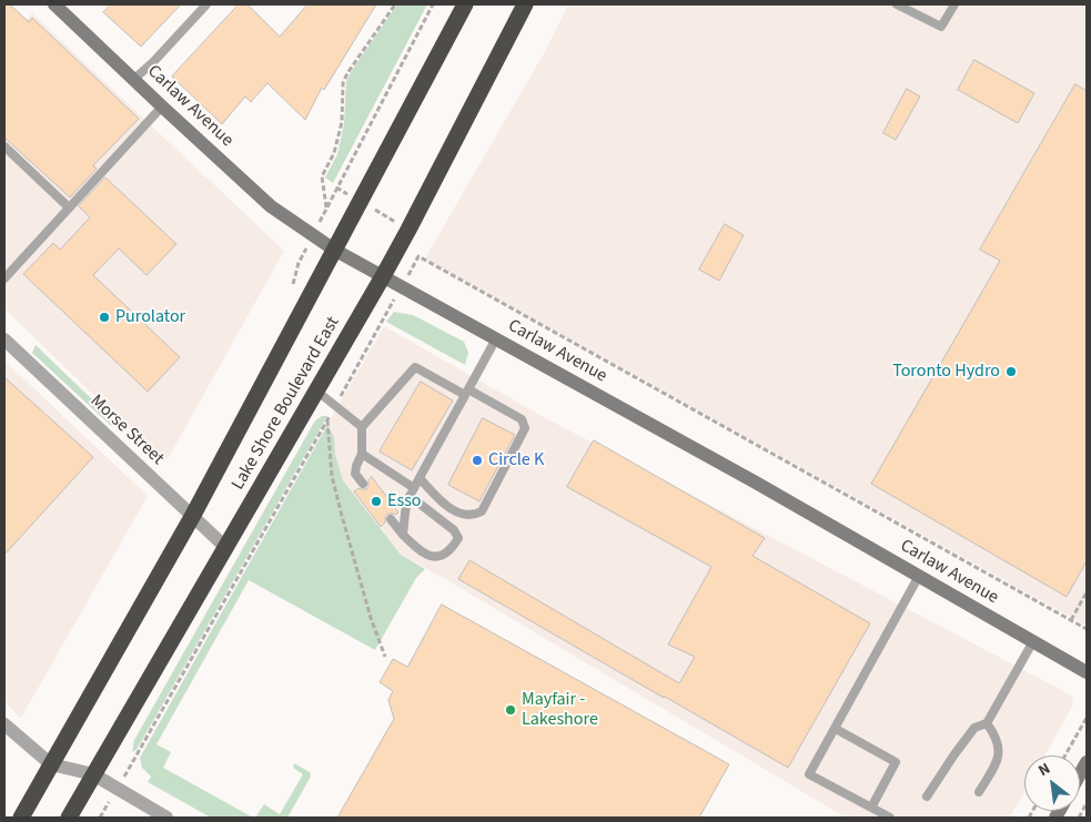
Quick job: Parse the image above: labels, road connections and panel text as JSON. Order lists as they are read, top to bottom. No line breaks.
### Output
{"streets":{"highway":["Lake Shore Boulevard East"],"main road":["Carlaw Avenue"],"street":["Morse Street"]},"crossings":[["Carlaw Avenue","Lake Shore Boulevard East"],["Lake Shore Boulevard East","Morse Street"]],"places":["Purolator","Toronto Hydro","Circle K","Esso","Mayfair - Lakeshore"],"north":"top left"}
